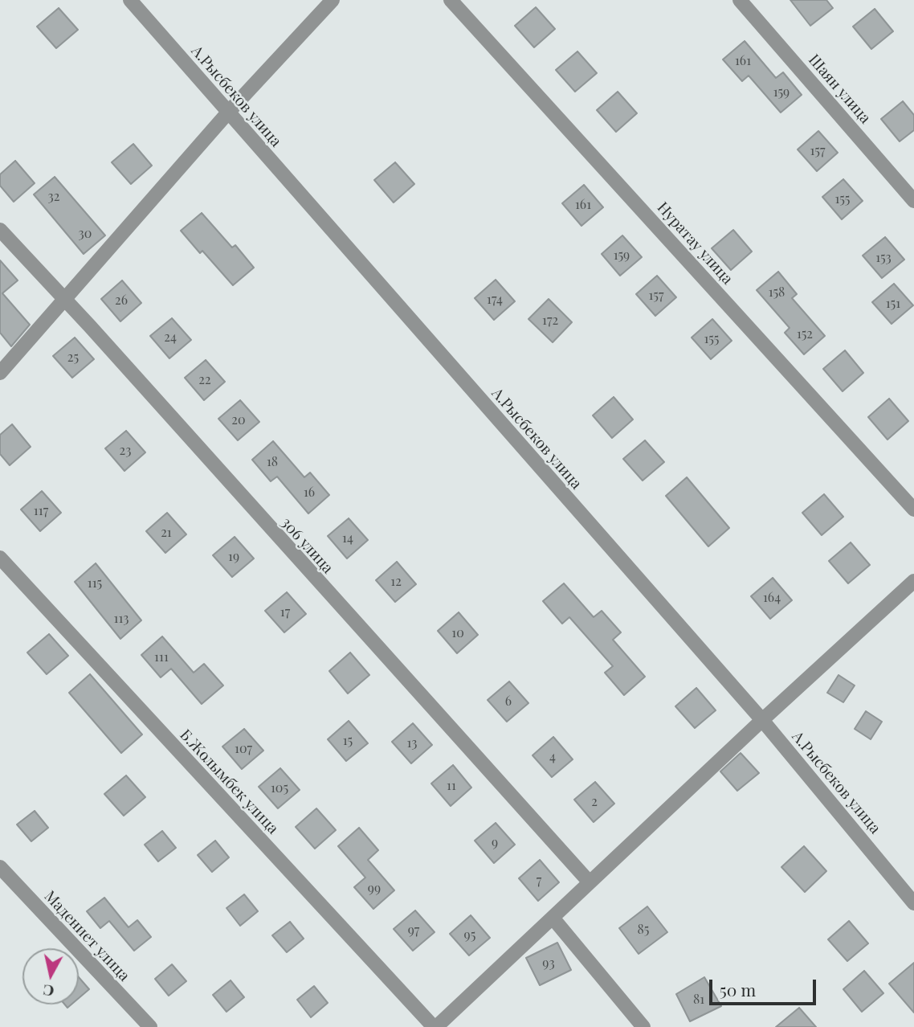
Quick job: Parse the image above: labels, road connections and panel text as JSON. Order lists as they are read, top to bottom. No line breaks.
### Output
{"streets":{"street":["Шаян улица","А.Рысбеков улица","Нуратау улица","306 улица","Б.Жолымбек улица","Мадениет улица"]},"house_numbers":["161","159","157","32","155","161","30","159","153","158","157","174","26","151","172","152","24","155","25","22","20","23","18","16","117","21","14","19","12","115","164","17","113","10","111","6","15","13","107","4","11","105","2","9","7","99","85","97","95","93","81"],"scale_bar":"50 m","north":"bottom"}
